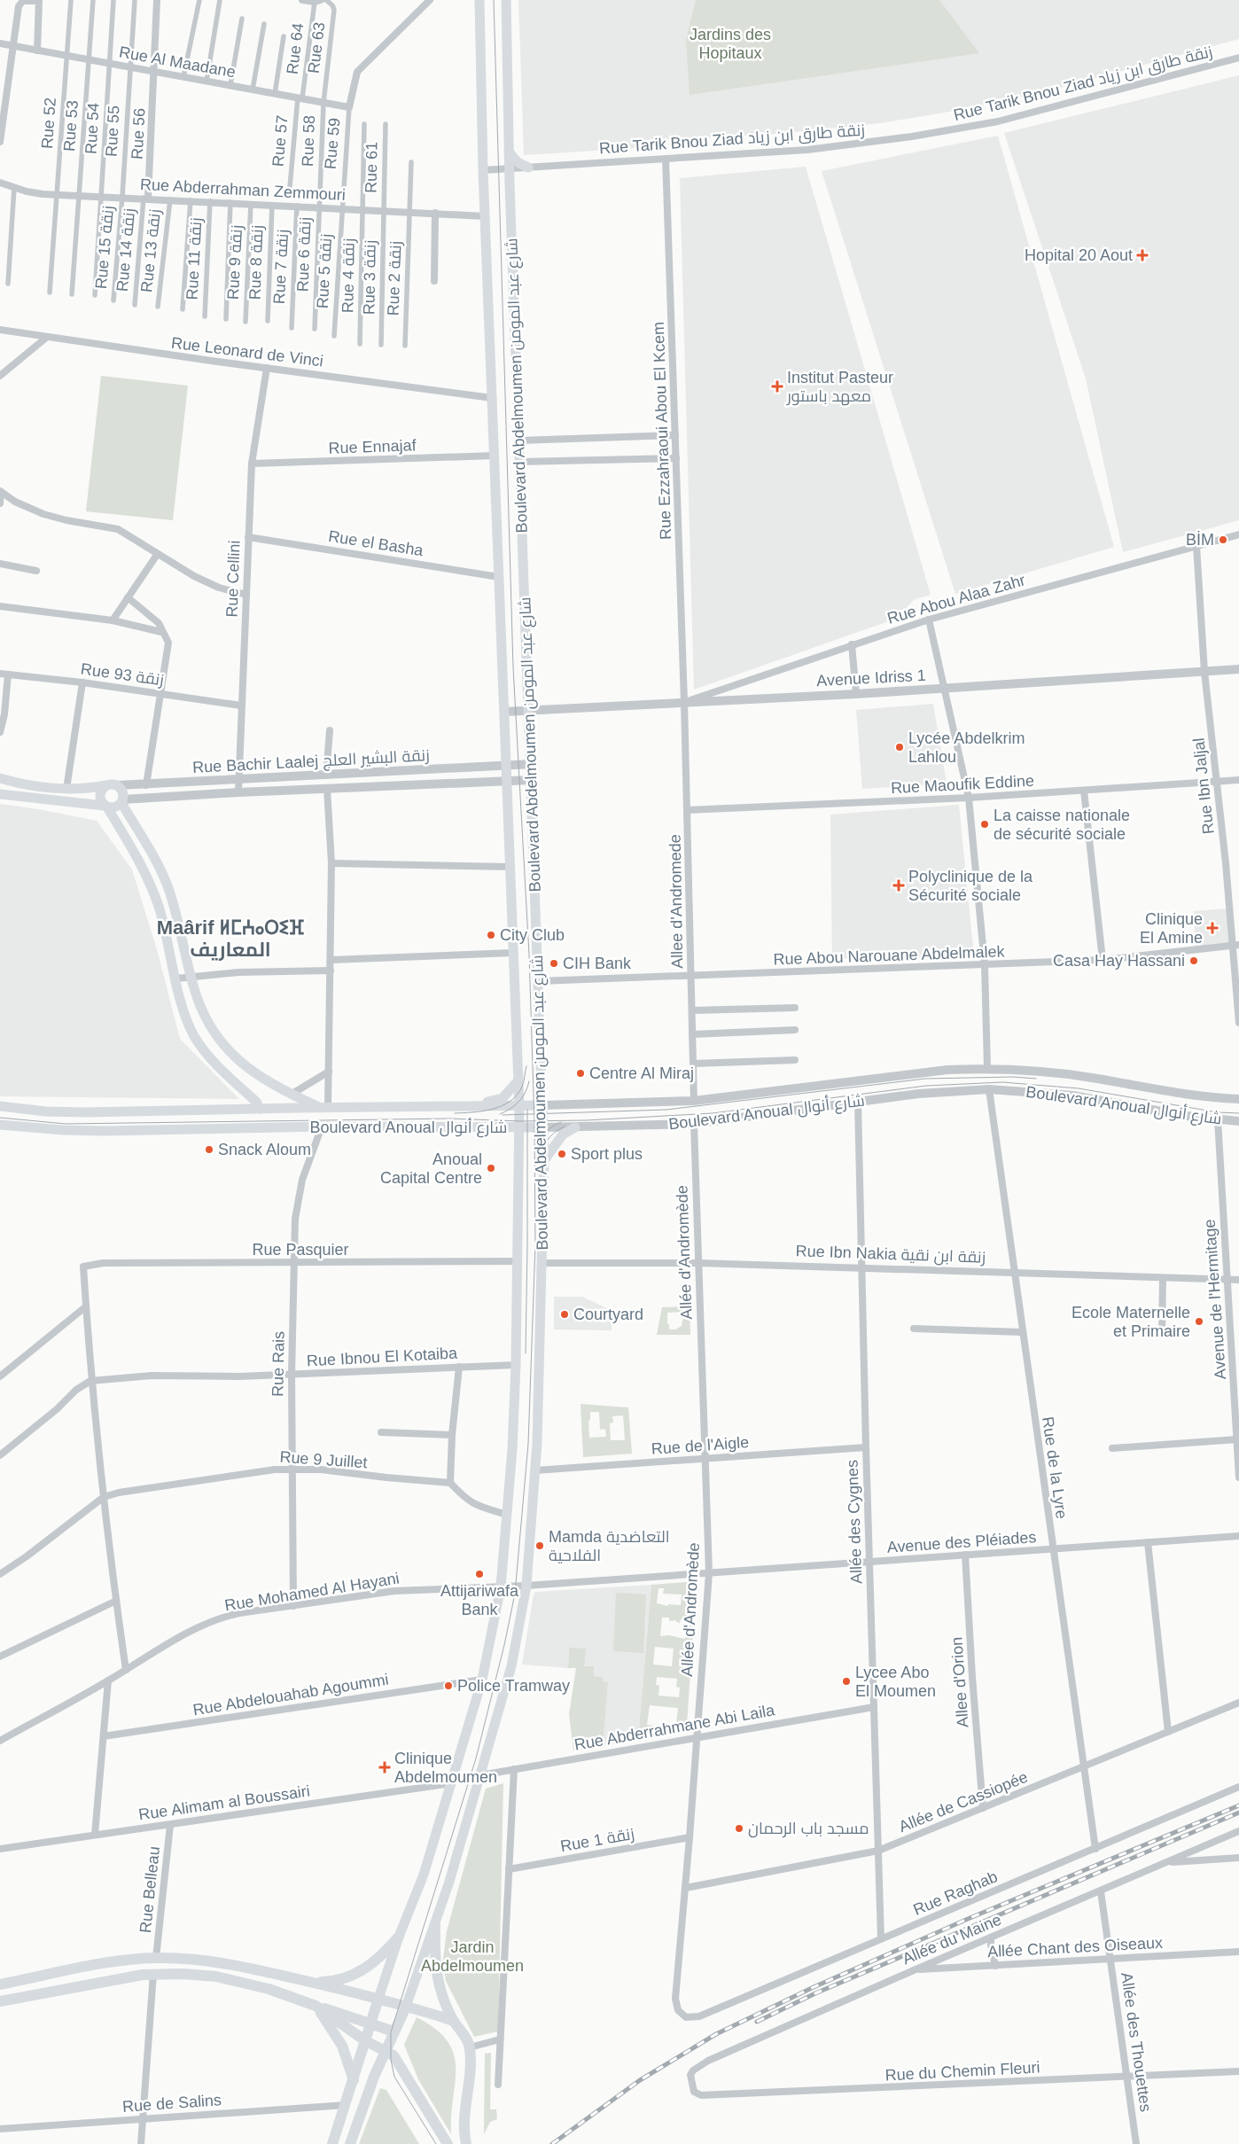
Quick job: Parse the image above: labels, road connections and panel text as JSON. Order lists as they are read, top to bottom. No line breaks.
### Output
{"streets":{"main road":["Boulevard Abdelmoumen شارع عبد المومن","Boulevard Anoual شارع أنوال"],"street":["Rue 63","Rue 64","Rue Al Maadane","Rue Tarik Bnou Ziad زنقة طارق ابن زياد","Rue 52","Rue 53","Rue 54","Rue 55","Rue 56","Rue 57","Rue 58","Rue 59","Rue 61","Rue Abderrahman Zemmouri","Rue 15 زنقة","Rue 14 زنقة","Rue 13 زنقة","Rue 6 زنقة","Rue 11 زنقة","Rue 9 زنقة","Rue 8 زنقة","Rue 7 زنقة","Rue 5 زنقة","Rue 4 زنقة","Rue 3 زنقة","Rue 2 زنقة","Rue Leonard de Vinci","Rue Ezzahraoui Abou El Kcem","Rue Ennajaf","Rue el Basha","Rue Cellini","Rue Abou Alaa Zahr","Rue 93 زنقة","Avenue Idriss 1","Rue Bachir Laalej زنقة البشير العلج","Rue Maoufik Eddine","Rue Ibn Jaljal","Allee d'Andromede","Rue Abou Narouane Abdelmalek","Rue Pasquier","Allée d'Andromède","Rue Ibn Nakia زنقة ابن نقية","Avenue de l'Hermitage","Rue Ibnou El Kotaiba","Rue Rais","Rue de l'Aigle","Rue 9 Juillet","Rue de la Lyre","Allée des Cygnes","Avenue des Pléiades","Rue Mohamed Al Hayani","Allee d'Orion","Rue Abdelouahab Agoummi","Rue Abderrahmane Abi Laila","Allée de Cassiopée","Rue Alimam al Boussairi","Rue 1 زنقة","Rue Belleau","Rue Raghab","Allée du Maine","Allée Chant des Oiseaux","Allée des Thouettes","Rue du Chemin Fleuri","Rue de Salins"]},"crossings":[["Rue 63","Rue Al Maadane"],["Rue 63","Rue 58"],["Rue 64","Rue Al Maadane"],["Rue 64","Rue 57"],["Rue Al Maadane","Rue 52"],["Rue Al Maadane","Rue 53"],["Rue Al Maadane","Rue 54"],["Rue Al Maadane","Rue 55"],["Rue Al Maadane","Rue 56"],["Rue Al Maadane","Rue 57"],["Rue Al Maadane","Rue 58"],["Rue Al Maadane","Rue 59"],["Rue Tarik Bnou Ziad زنقة طارق ابن زياد","Boulevard Abdelmoumen شارع عبد المومن"],["Rue Tarik Bnou Ziad زنقة طارق ابن زياد","Rue Ezzahraoui Abou El Kcem"],["Rue 52","Rue Abderrahman Zemmouri"],["Rue 53","Rue Abderrahman Zemmouri"],["Rue 54","Rue Abderrahman Zemmouri"],["Rue 55","Rue Abderrahman Zemmouri"],["Rue 55","Rue 15 زنقة"],["Rue 56","Rue Abderrahman Zemmouri"],["Rue 56","Rue 14 زنقة"],["Rue 58","Rue Abderrahman Zemmouri"],["Rue 58","Rue 6 زنقة"],["Rue 59","Rue Abderrahman Zemmouri"],["Rue 59","Rue 5 زنقة"],["Rue 61","Rue Abderrahman Zemmouri"],["Rue 61","Rue 3 زنقة"],["Rue Abderrahman Zemmouri","Rue 15 زنقة"],["Rue Abderrahman Zemmouri","Rue 14 زنقة"],["Rue Abderrahman Zemmouri","Rue 13 زنقة"],["Rue Abderrahman Zemmouri","Rue 6 زنقة"],["Rue Abderrahman Zemmouri","Rue 11 زنقة"],["Rue Abderrahman Zemmouri","Rue 9 زنقة"],["Rue Abderrahman Zemmouri","Rue 8 زنقة"],["Rue Abderrahman Zemmouri","Rue 7 زنقة"],["Rue Abderrahman Zemmouri","Rue 5 زنقة"],["Rue Abderrahman Zemmouri","Rue 4 زنقة"],["Rue Abderrahman Zemmouri","Rue 3 زنقة"],["Rue Abderrahman Zemmouri","Rue 2 زنقة"],["Rue Abderrahman Zemmouri","Boulevard Abdelmoumen شارع عبد المومن"],["Rue Leonard de Vinci","Boulevard Abdelmoumen شارع عبد المومن"],["Rue Leonard de Vinci","Rue Cellini"],["Boulevard Abdelmoumen شارع عبد المومن","Rue Ennajaf"],["Boulevard Abdelmoumen شارع عبد المومن","Rue el Basha"],["Boulevard Abdelmoumen شارع عبد المومن","Avenue Idriss 1"],["Boulevard Abdelmoumen شارع عبد المومن","Rue Bachir Laalej زنقة البشير العلج"],["Boulevard Abdelmoumen شارع عبد المومن","Rue Abou Narouane Abdelmalek"],["Boulevard Abdelmoumen شارع عبد المومن","Boulevard Anoual شارع أنوال"],["Boulevard Abdelmoumen شارع عبد المومن","Rue Pasquier"],["Boulevard Abdelmoumen شارع عبد المومن","Rue Ibn Nakia زنقة ابن نقية"],["Boulevard Abdelmoumen شارع عبد المومن","Rue Ibnou El Kotaiba"],["Boulevard Abdelmoumen شارع عبد المومن","Rue de l'Aigle"],["Boulevard Abdelmoumen شارع عبد المومن","Avenue des Pléiades"],["Boulevard Abdelmoumen شارع عبد المومن","Rue Mohamed Al Hayani"],["Boulevard Abdelmoumen شارع عبد المومن","Rue Abdelouahab Agoummi"],["Boulevard Abdelmoumen شارع عبد المومن","Rue Abderrahmane Abi Laila"],["Boulevard Abdelmoumen شارع عبد المومن","Rue Alimam al Boussairi"],["Boulevard Abdelmoumen شارع عبد المومن","Rue de Salins"],["Rue Ezzahraoui Abou El Kcem","Rue Abou Alaa Zahr"],["Rue Ezzahraoui Abou El Kcem","Avenue Idriss 1"],["Rue Ezzahraoui Abou El Kcem","Allee d'Andromede"],["Rue Ennajaf","Rue Cellini"],["Rue el Basha","Rue Cellini"],["Rue Cellini","Rue 93 زنقة"],["Rue Cellini","Rue Bachir Laalej زنقة البشير العلج"],["Rue Abou Alaa Zahr","Avenue Idriss 1"],["Rue Abou Alaa Zahr","Rue Ibn Jaljal"],["Rue Abou Alaa Zahr","Allee d'Andromede"],["Avenue Idriss 1","Rue Ibn Jaljal"],["Avenue Idriss 1","Allee d'Andromede"],["Rue Maoufik Eddine","Rue Ibn Jaljal"],["Rue Maoufik Eddine","Allee d'Andromede"],["Rue Ibn Jaljal","Rue Abou Narouane Abdelmalek"],["Allee d'Andromede","Rue Abou Narouane Abdelmalek"],["Allee d'Andromede","Boulevard Anoual شارع أنوال"],["Boulevard Anoual شارع أنوال","Allée d'Andromède"],["Boulevard Anoual شارع أنوال","Avenue de l'Hermitage"],["Boulevard Anoual شارع أنوال","Rue Rais"],["Boulevard Anoual شارع أنوال","Rue de la Lyre"],["Boulevard Anoual شارع أنوال","Allée des Cygnes"],["Rue Pasquier","Rue Rais"],["Allée d'Andromède","Rue Ibn Nakia زنقة ابن نقية"],["Allée d'Andromède","Rue de l'Aigle"],["Allée d'Andromède","Avenue des Pléiades"],["Allée d'Andromède","Rue Abderrahmane Abi Laila"],["Allée d'Andromède","Allée de Cassiopée"],["Allée d'Andromède","Rue 1 زنقة"],["Allée d'Andromède","Rue Raghab"],["Rue Ibn Nakia زنقة ابن نقية","Avenue de l'Hermitage"],["Rue Ibn Nakia زنقة ابن نقية","Rue de la Lyre"],["Rue Ibn Nakia زنقة ابن نقية","Allée des Cygnes"],["Rue Ibnou El Kotaiba","Rue Rais"],["Rue Rais","Rue 9 Juillet"],["Rue Rais","Rue Mohamed Al Hayani"],["Rue de l'Aigle","Allée des Cygnes"],["Rue de la Lyre","Avenue des Pléiades"],["Rue de la Lyre","Allée de Cassiopée"],["Rue de la Lyre","Rue Raghab"],["Allée des Cygnes","Avenue des Pléiades"],["Allée des Cygnes","Rue Abderrahmane Abi Laila"],["Allée des Cygnes","Allée de Cassiopée"],["Allée des Cygnes","Rue Raghab"],["Avenue des Pléiades","Rue Mohamed Al Hayani"],["Avenue des Pléiades","Allee d'Orion"],["Allee d'Orion","Allée de Cassiopée"],["Rue Alimam al Boussairi","Rue Belleau"],["Allée du Maine","Allée Chant des Oiseaux"],["Allée du Maine","Allée des Thouettes"],["Allée du Maine","Rue du Chemin Fleuri"],["Allée Chant des Oiseaux","Allée des Thouettes"],["Allée des Thouettes","Rue du Chemin Fleuri"]],"districts":["Maârif ⵍⵎⵄⴰⵔⵉⴼ المعاريف"],"parks":["Jardins des Hopitaux","Jardin Abdelmoumen"],"places":{"health":["Hopital 20 Aout","Institut Pasteur معهد باستور","Polyclinique de la Sécurité sociale","Clinique El Amine","Clinique Abdelmoumen"],"other":["BİM","Lycée Abdelkrim Lahlou","La caisse nationale de sécurité sociale","City Club","Casa Hay Hassani","CIH Bank","Centre Al Miraj","Snack Aloum","Sport plus","Anoual Capital Centre","Courtyard","Ecole Maternelle et Primaire","Mamda التعاضدية الفلاحية","Attijariwafa Bank","Lycee Abo El Moumen","Police Tramway","مسجد باب الرحمان"]}}
